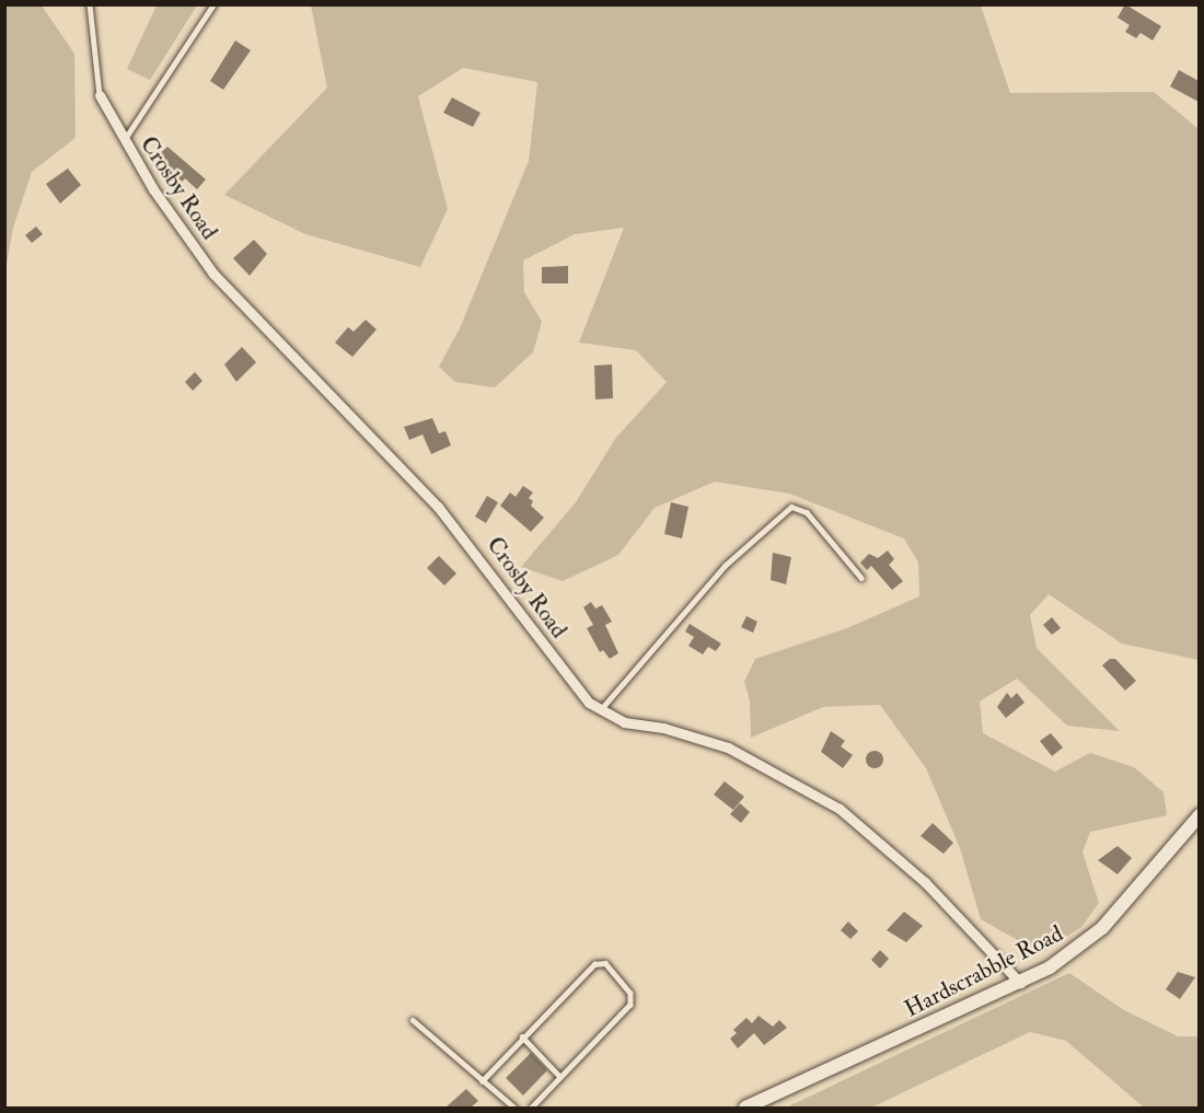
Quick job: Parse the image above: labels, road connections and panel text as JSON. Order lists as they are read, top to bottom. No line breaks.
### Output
{"streets":{"street":["Crosby Road","Hardscrabble Road"]},"crossings":[["Crosby Road","Hardscrabble Road"]]}
